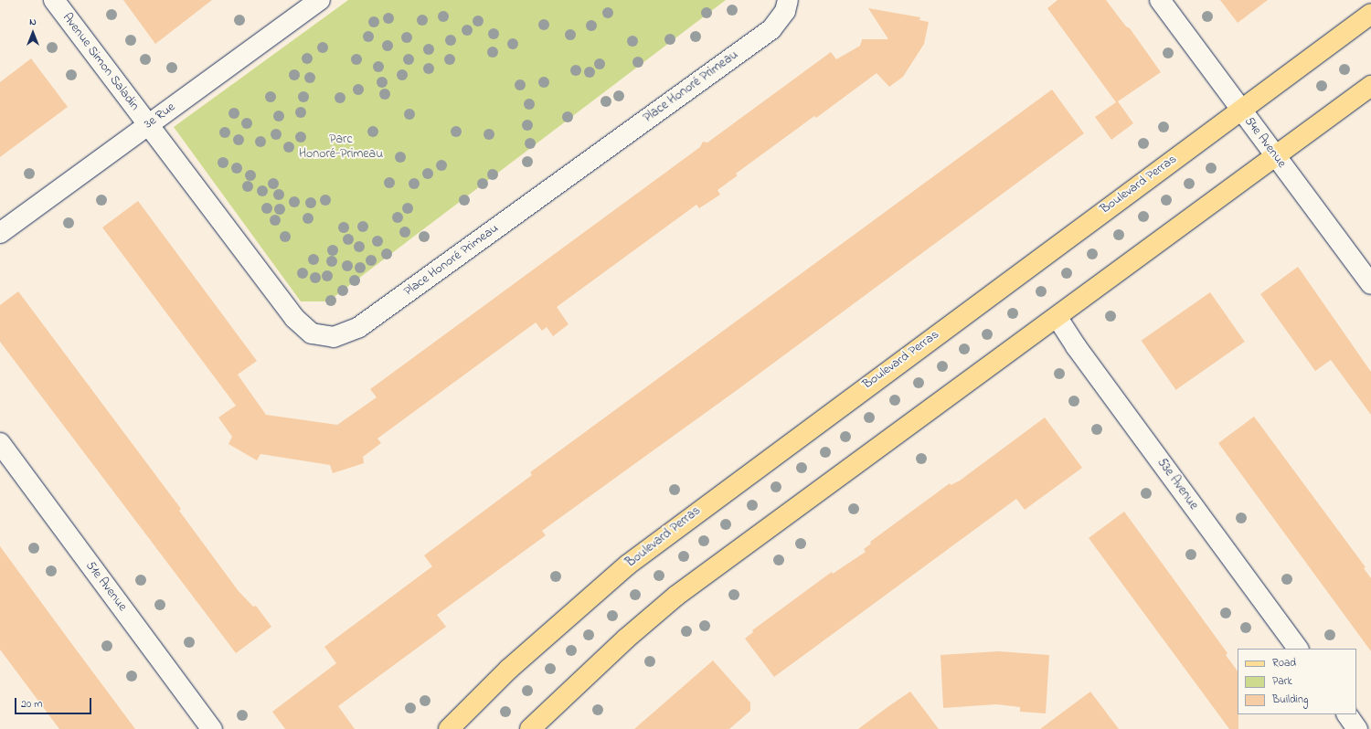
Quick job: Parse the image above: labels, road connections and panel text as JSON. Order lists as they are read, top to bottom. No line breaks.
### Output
{"streets":{"main road":["Boulevard Perras"],"street":["Avenue Simon Saladin","Place Honoré Primeau","3e Rue","54e Avenue","53e Avenue","51e Avenue"]},"crossings":[["Avenue Simon Saladin","Place Honoré Primeau"],["Avenue Simon Saladin","3e Rue"],["Place Honoré Primeau","3e Rue"],["54e Avenue","Boulevard Perras"]],"parks":["Parc Honoré-Primeau"],"legend":["Road","Park","Building"],"scale_bar":"20 m","north":"top"}
